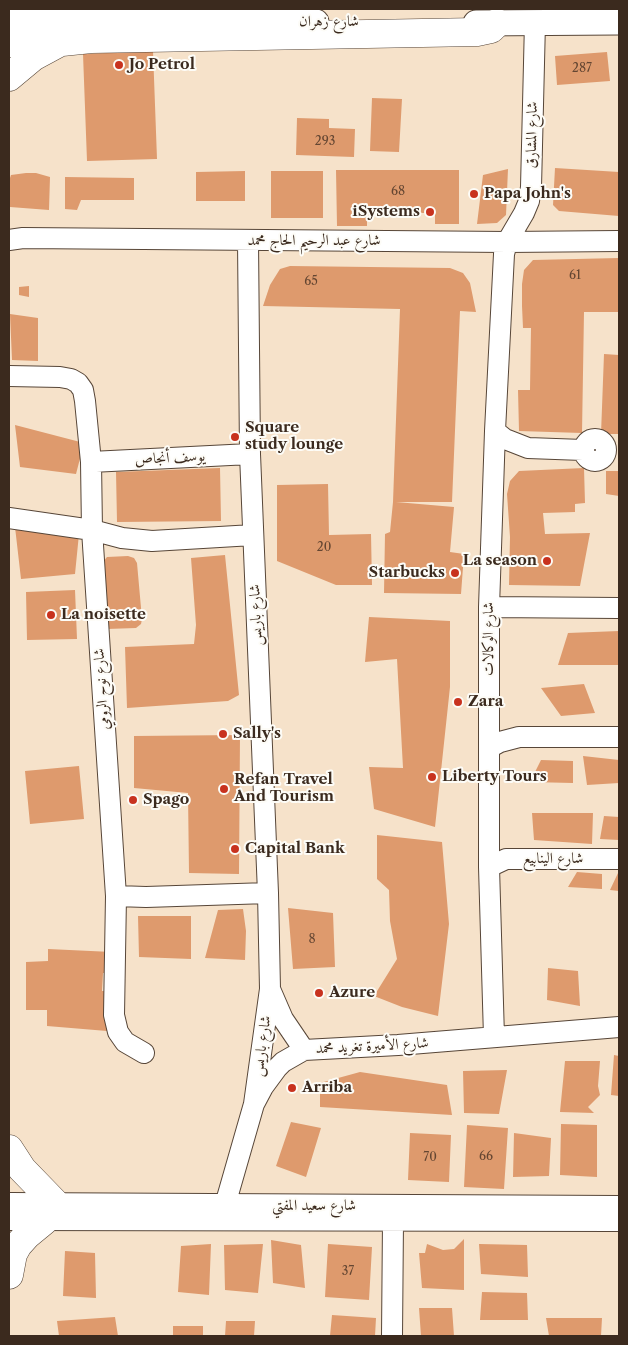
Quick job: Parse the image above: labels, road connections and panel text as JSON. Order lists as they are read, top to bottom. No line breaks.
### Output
{"streets":{"main road":["شارع زهران"],"street":["شارع المشارق","شارع عبد الرحيم الحاج محمد","يوسف أنجاص","شارع باريس","شارع الوكالات","شارع نوح الرومي","شارع الينابيع","شارع الأميرة تغريد محمد","شارع سعيد المفتي"]},"crossings":[["شارع زهران","شارع المشارق"],["شارع المشارق","شارع عبد الرحيم الحاج محمد"],["شارع المشارق","شارع الوكالات"],["شارع عبد الرحيم الحاج محمد","شارع باريس"],["شارع عبد الرحيم الحاج محمد","شارع الوكالات"],["يوسف أنجاص","شارع باريس"],["يوسف أنجاص","شارع نوح الرومي"],["شارع باريس","شارع الأميرة تغريد محمد"],["شارع الوكالات","شارع الينابيع"],["شارع الوكالات","شارع الأميرة تغريد محمد"],["شارع الأميرة تغريد محمد","شارع سعيد المفتي"]],"places":["Jo Petrol","Papa John's","iSystems","Square study lounge","La season","Starbucks","La noisette","Zara","Sally's","Liberty Tours","Refan Travel And Tourism","Spago","Capital Bank","Azure","Arriba"],"house_numbers":["287","293","68","61","65","20","8","66","70","37"]}
